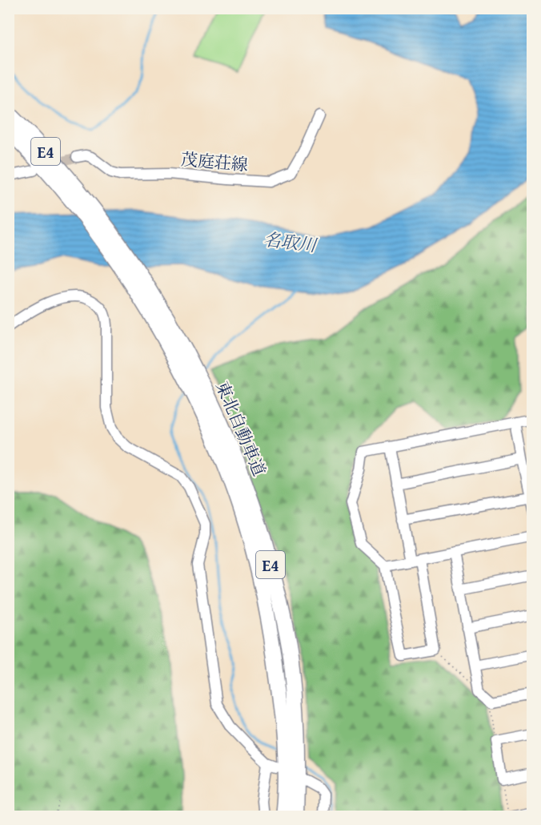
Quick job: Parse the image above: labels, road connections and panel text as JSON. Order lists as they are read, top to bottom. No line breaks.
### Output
{"streets":{"highway":["E4","東北自動車道"],"street":["茂庭荘線"]},"water":["名取川"]}
